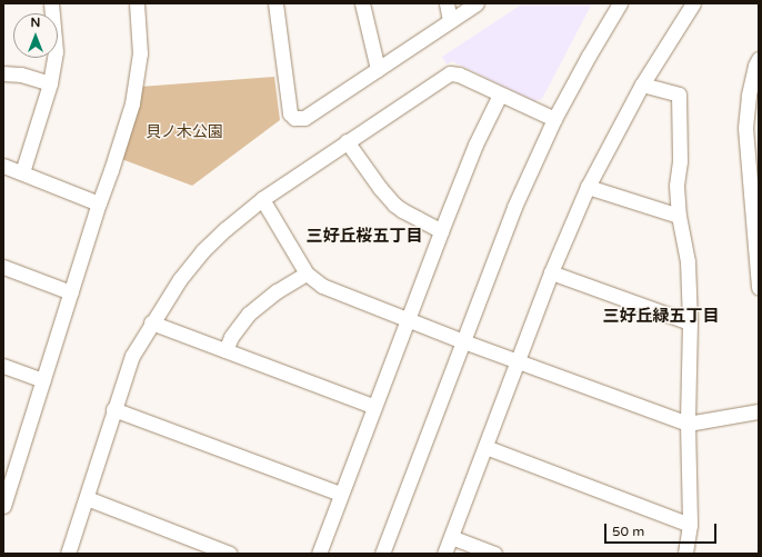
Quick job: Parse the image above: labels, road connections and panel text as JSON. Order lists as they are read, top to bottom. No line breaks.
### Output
{"districts":["三好丘桜五丁目","三好丘緑五丁目"],"parks":["貝ノ木公園"],"scale_bar":"50 m","north":"top"}
